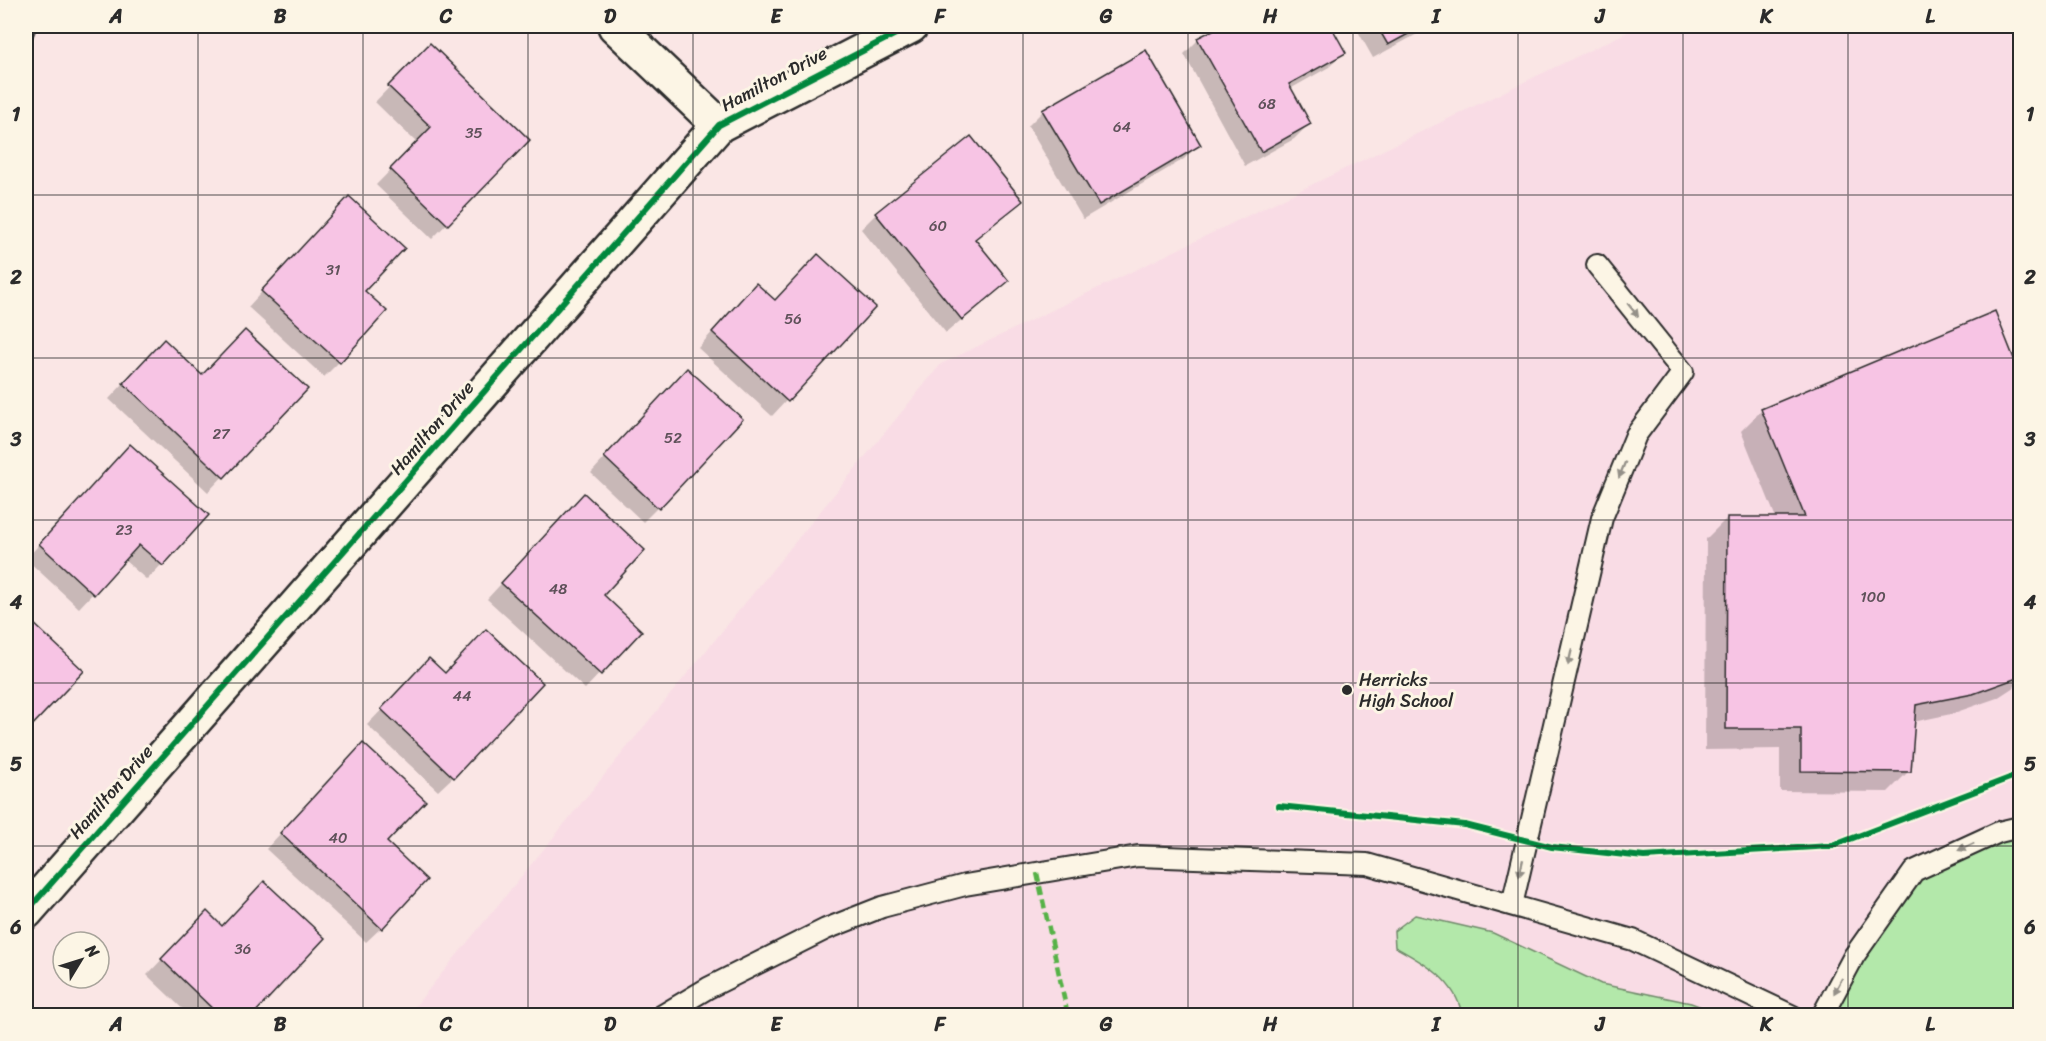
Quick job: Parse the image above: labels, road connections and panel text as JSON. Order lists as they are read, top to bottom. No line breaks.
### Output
{"streets":{"street":["Hamilton Drive"]},"places":["Herricks High School"],"house_numbers":["68","64","35","60","31","56","27","52","23","48","100","44","40","36"],"north":"top right","grid":{"columns":["A","B","C","D","E","F","G","H","I","J","K","L"],"rows":["1","2","3","4","5","6"]}}
